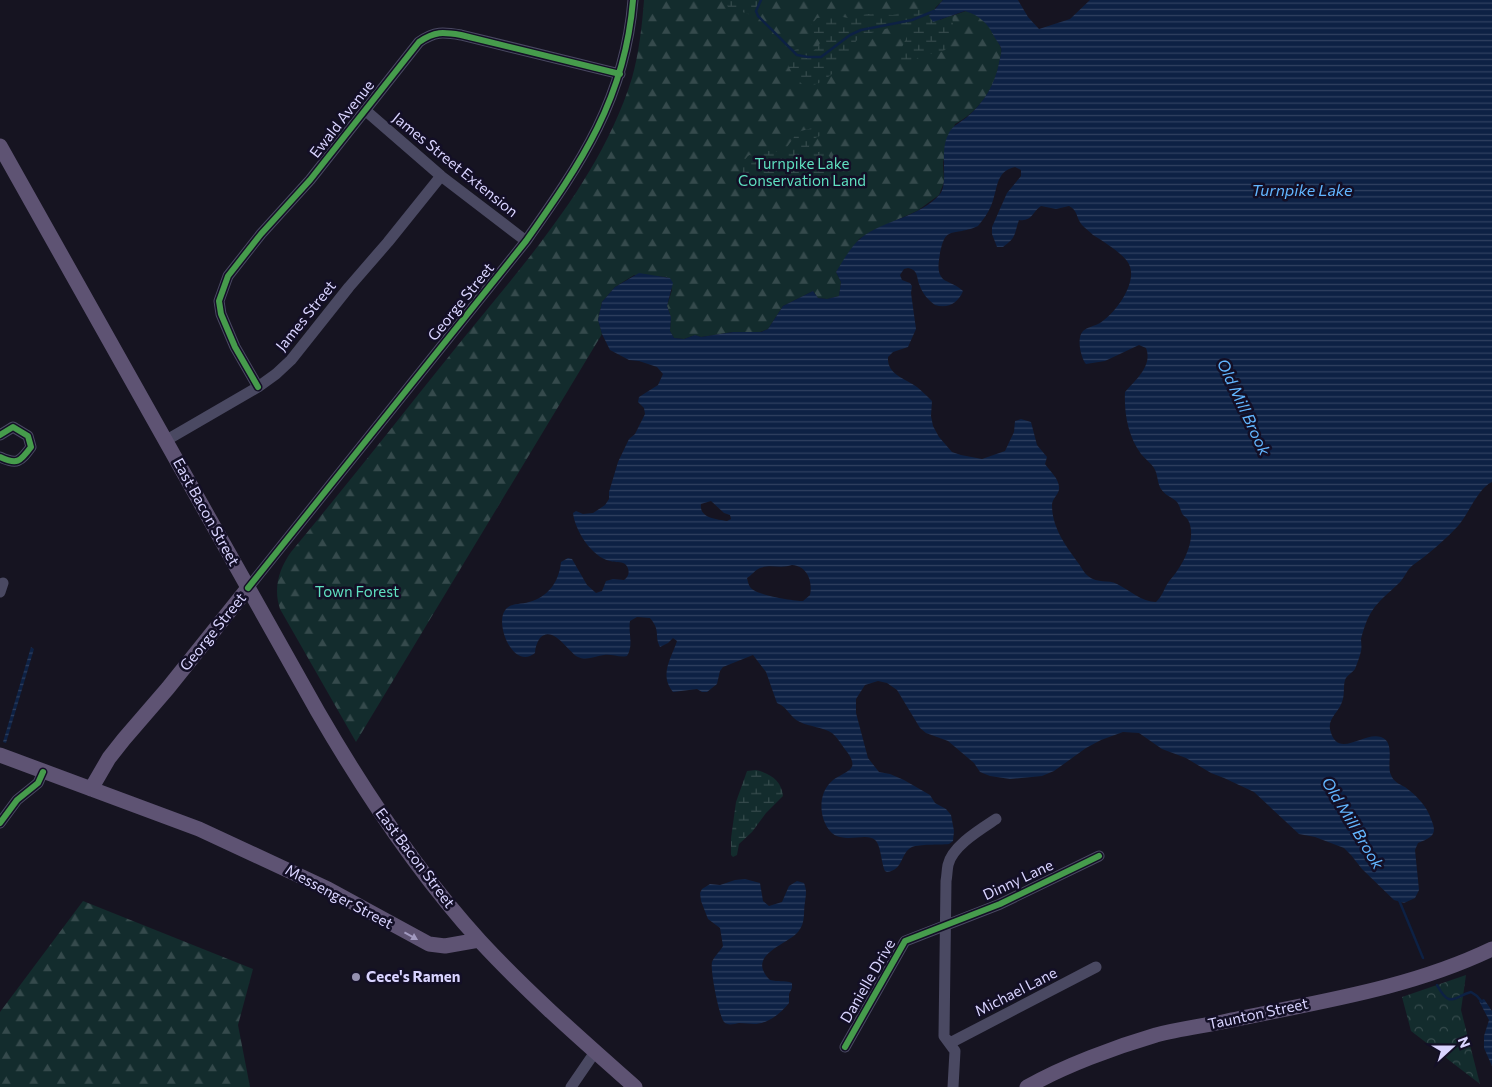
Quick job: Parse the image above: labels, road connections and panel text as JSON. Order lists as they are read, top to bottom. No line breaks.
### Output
{"streets":{"main road":["George Street","East Bacon Street","Messenger Street","Taunton Street"],"street":["Ewald Avenue","James Street Extension","James Street","Dinny Lane","Danielle Drive","Michael Lane"]},"crossings":[["Ewald Avenue","James Street Extension"],["Ewald Avenue","George Street"],["Ewald Avenue","James Street"],["James Street Extension","George Street"],["James Street Extension","James Street"],["George Street","East Bacon Street"],["George Street","Messenger Street"],["James Street","East Bacon Street"],["East Bacon Street","Messenger Street"],["Dinny Lane","Danielle Drive"]],"one_way":["Messenger Street"],"water":["Turnpike Lake","Old Mill Brook"],"parks":["Turnpike Lake Conservation Land","Town Forest"],"places":["Cece's Ramen"],"north":"right"}
